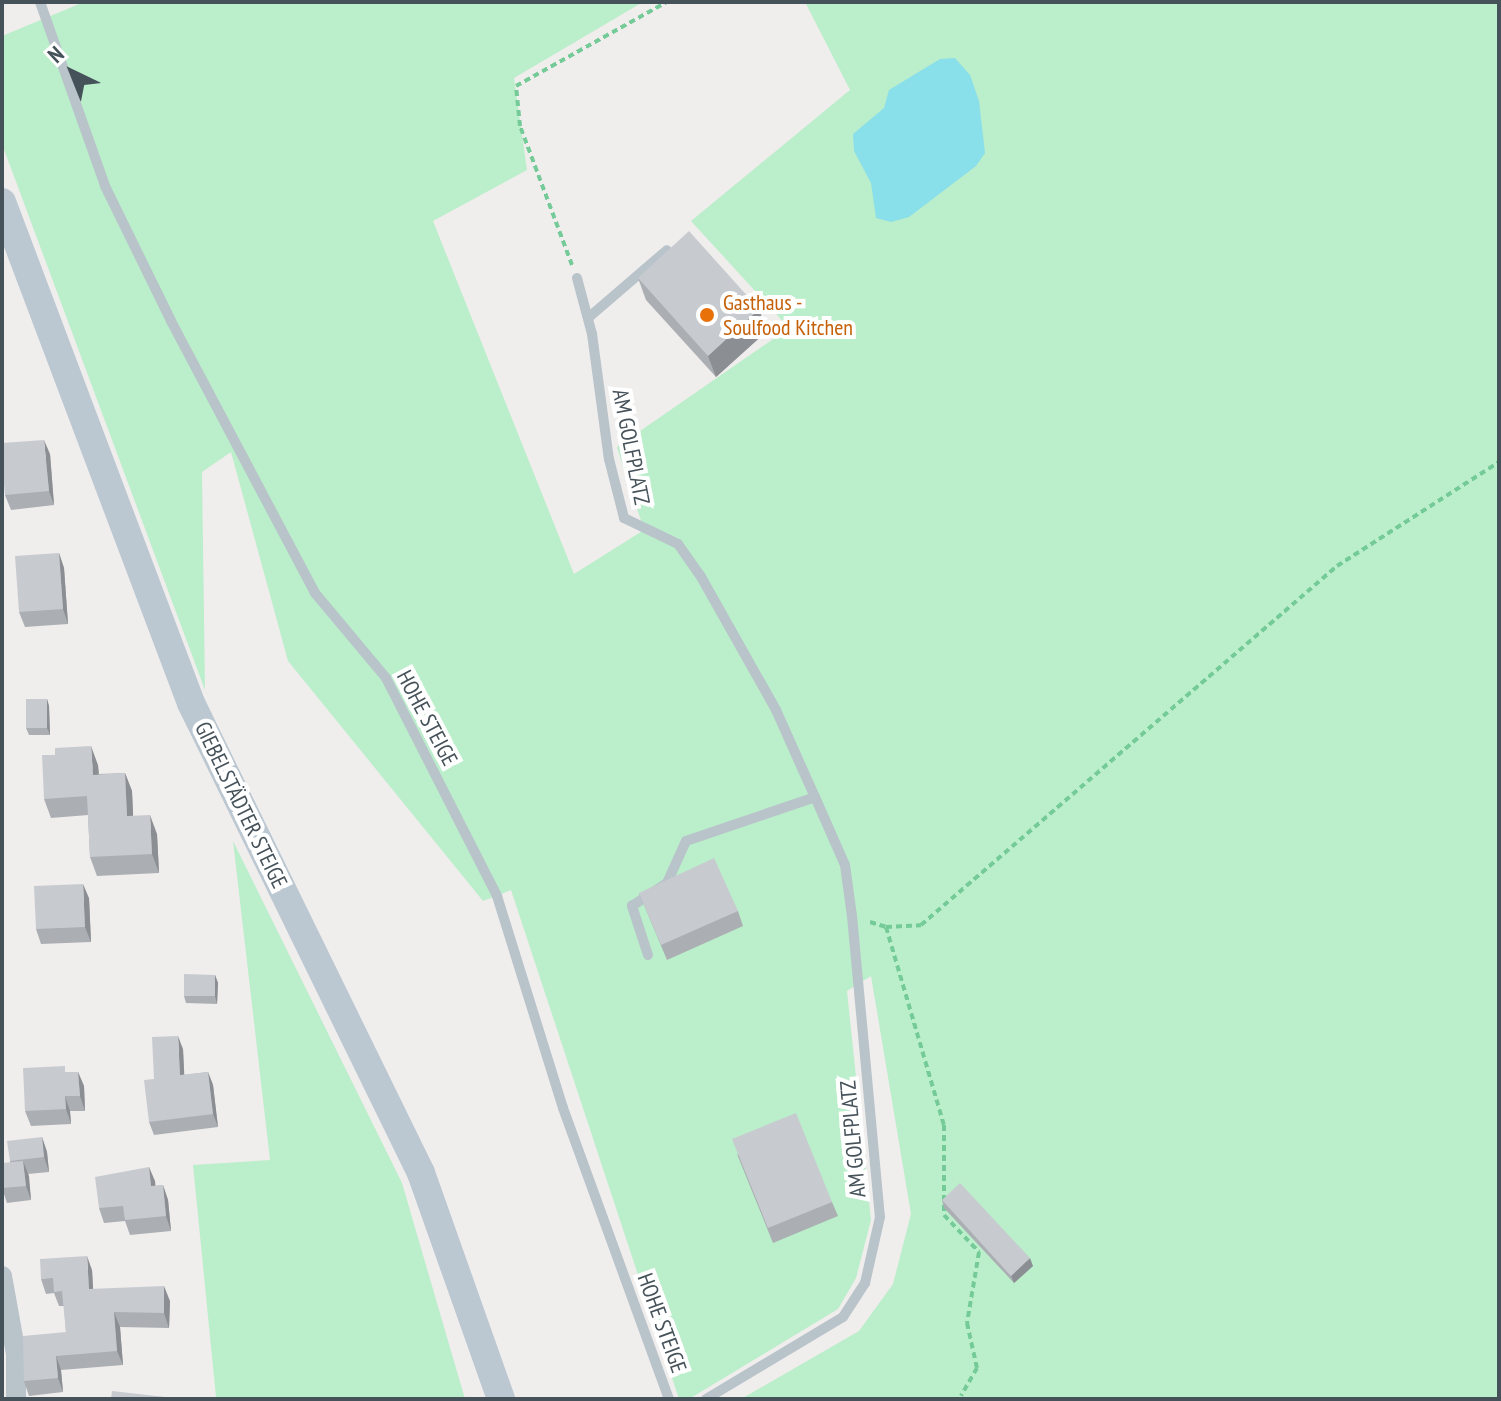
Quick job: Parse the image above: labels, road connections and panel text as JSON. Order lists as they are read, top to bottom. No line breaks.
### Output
{"streets":{"main road":["GIEBELSTÄDTER STEIGE"],"lane":["AM GOLFPLATZ","HOHE STEIGE"]},"places":["Gasthaus - Soulfood Kitchen"],"north":"top left"}
